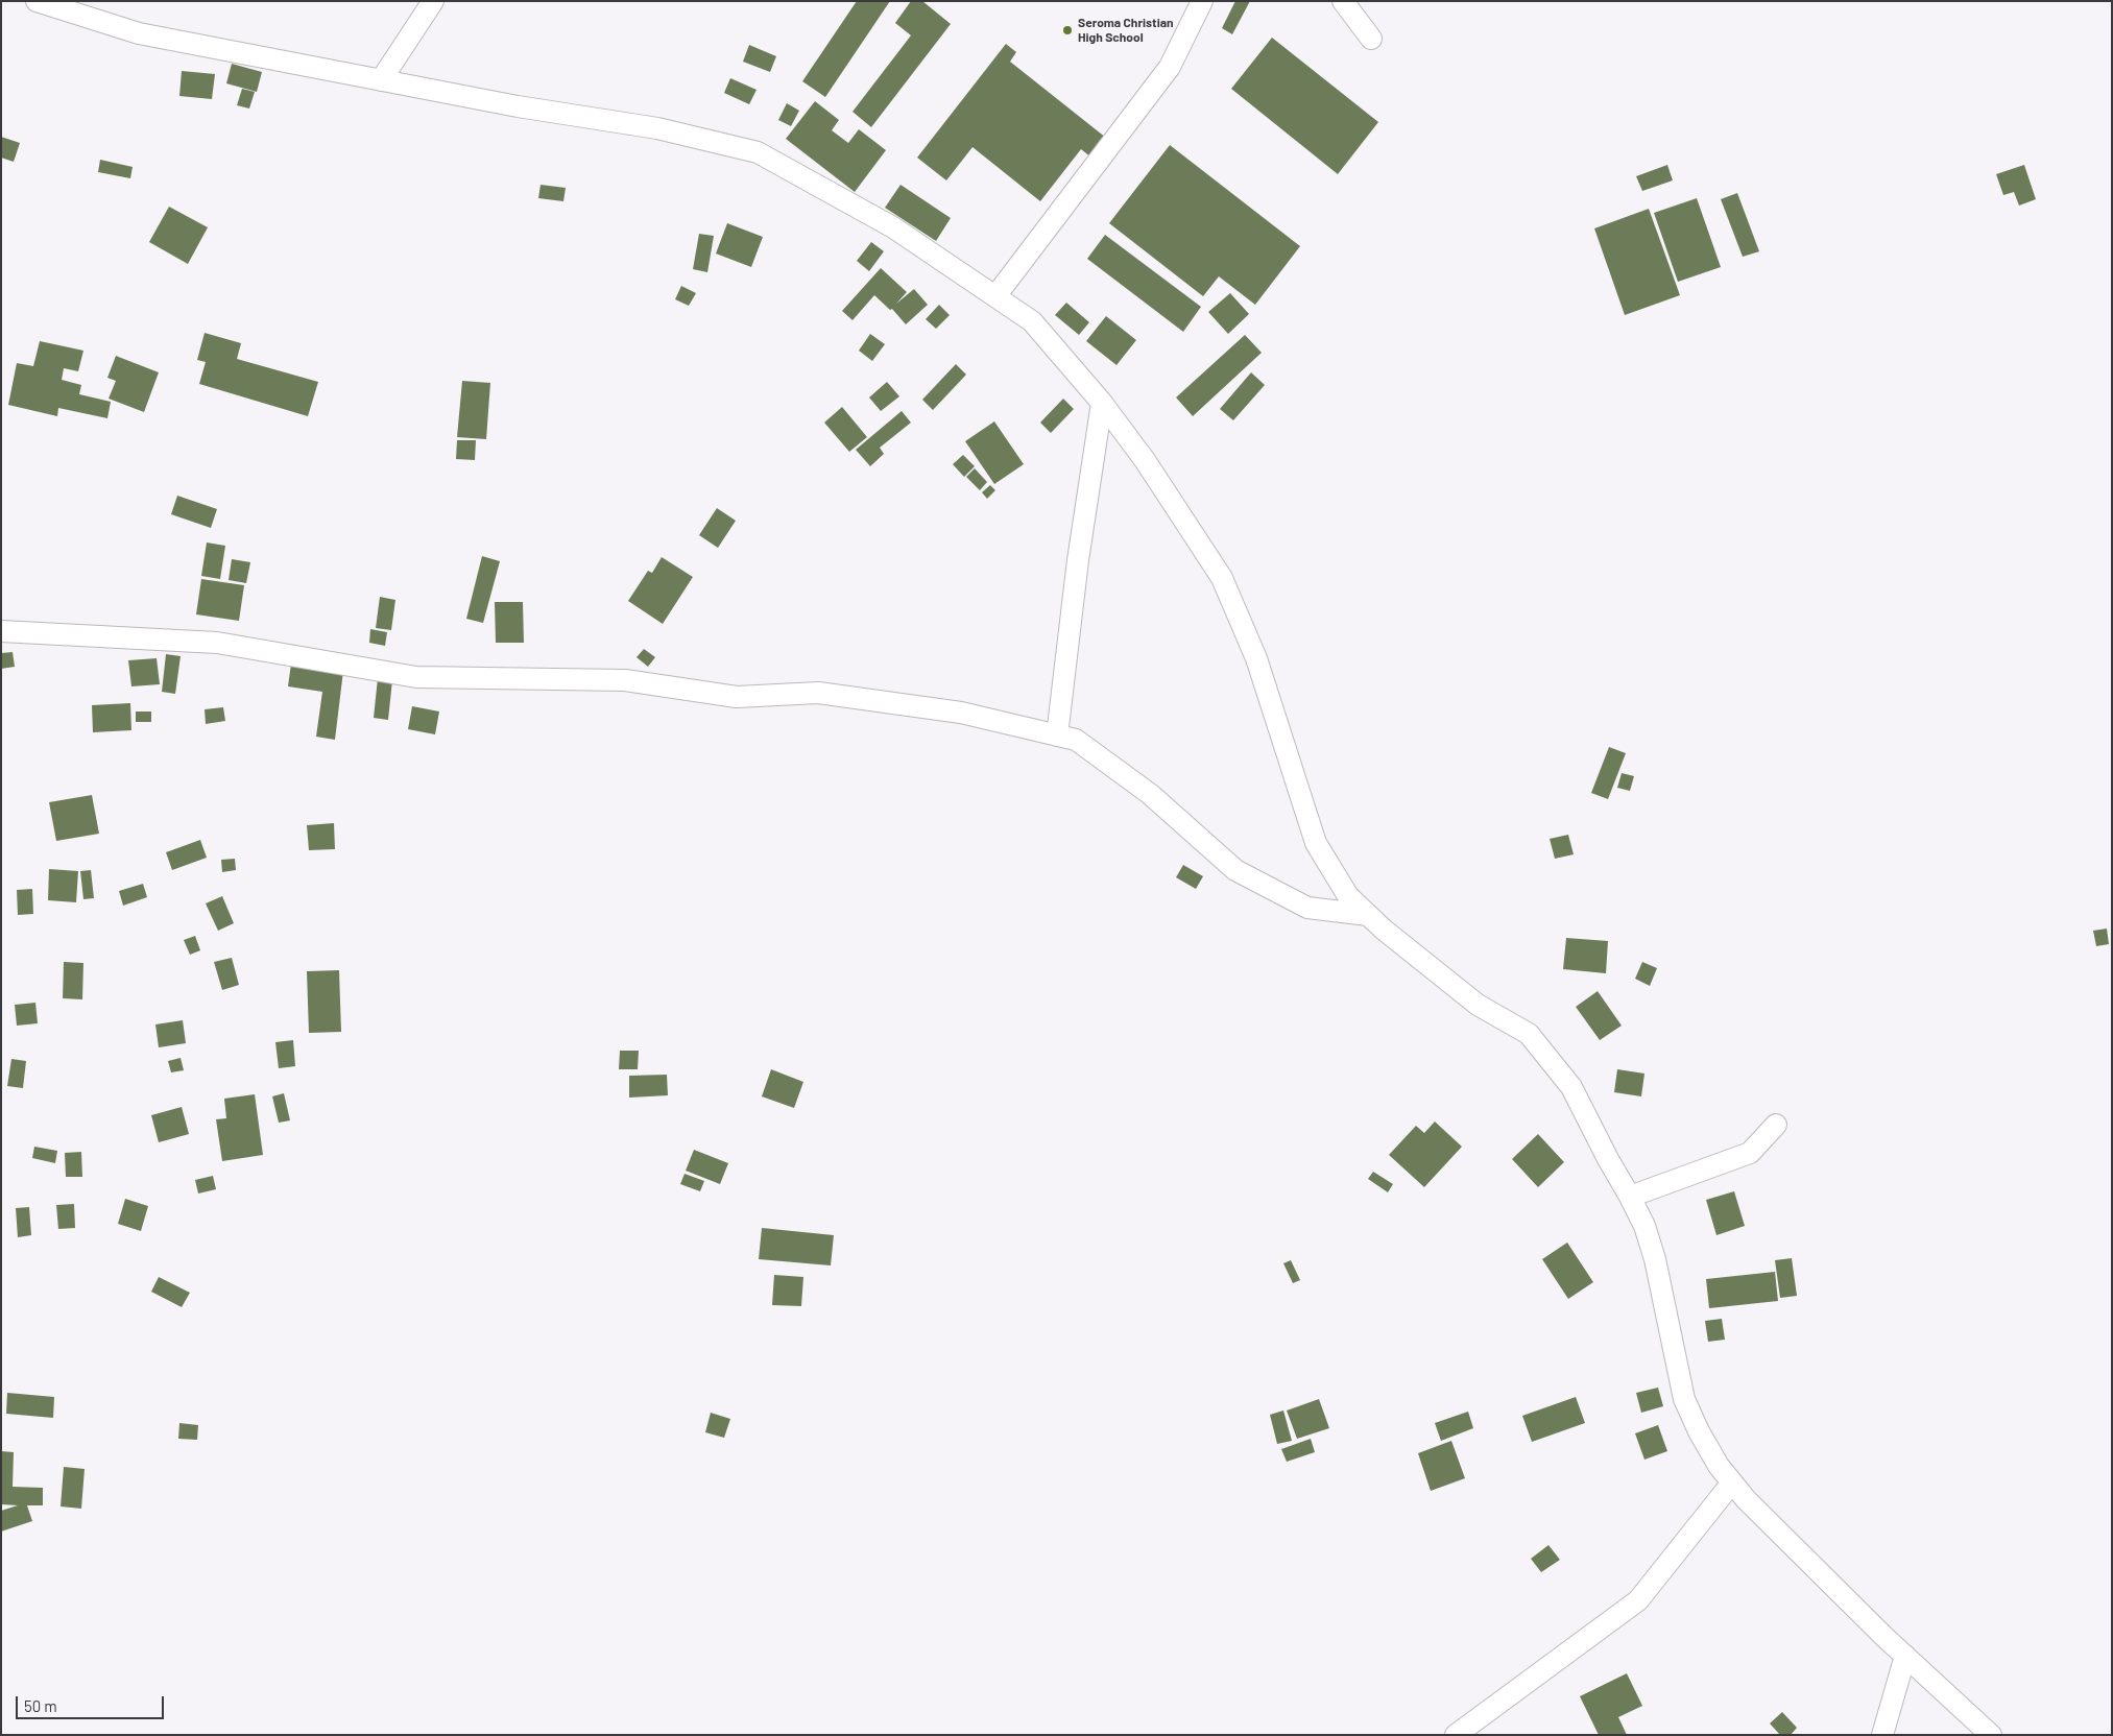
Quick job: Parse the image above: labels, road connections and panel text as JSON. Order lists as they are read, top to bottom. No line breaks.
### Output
{"places":["Seroma Christian High School"],"scale_bar":"50 m"}
